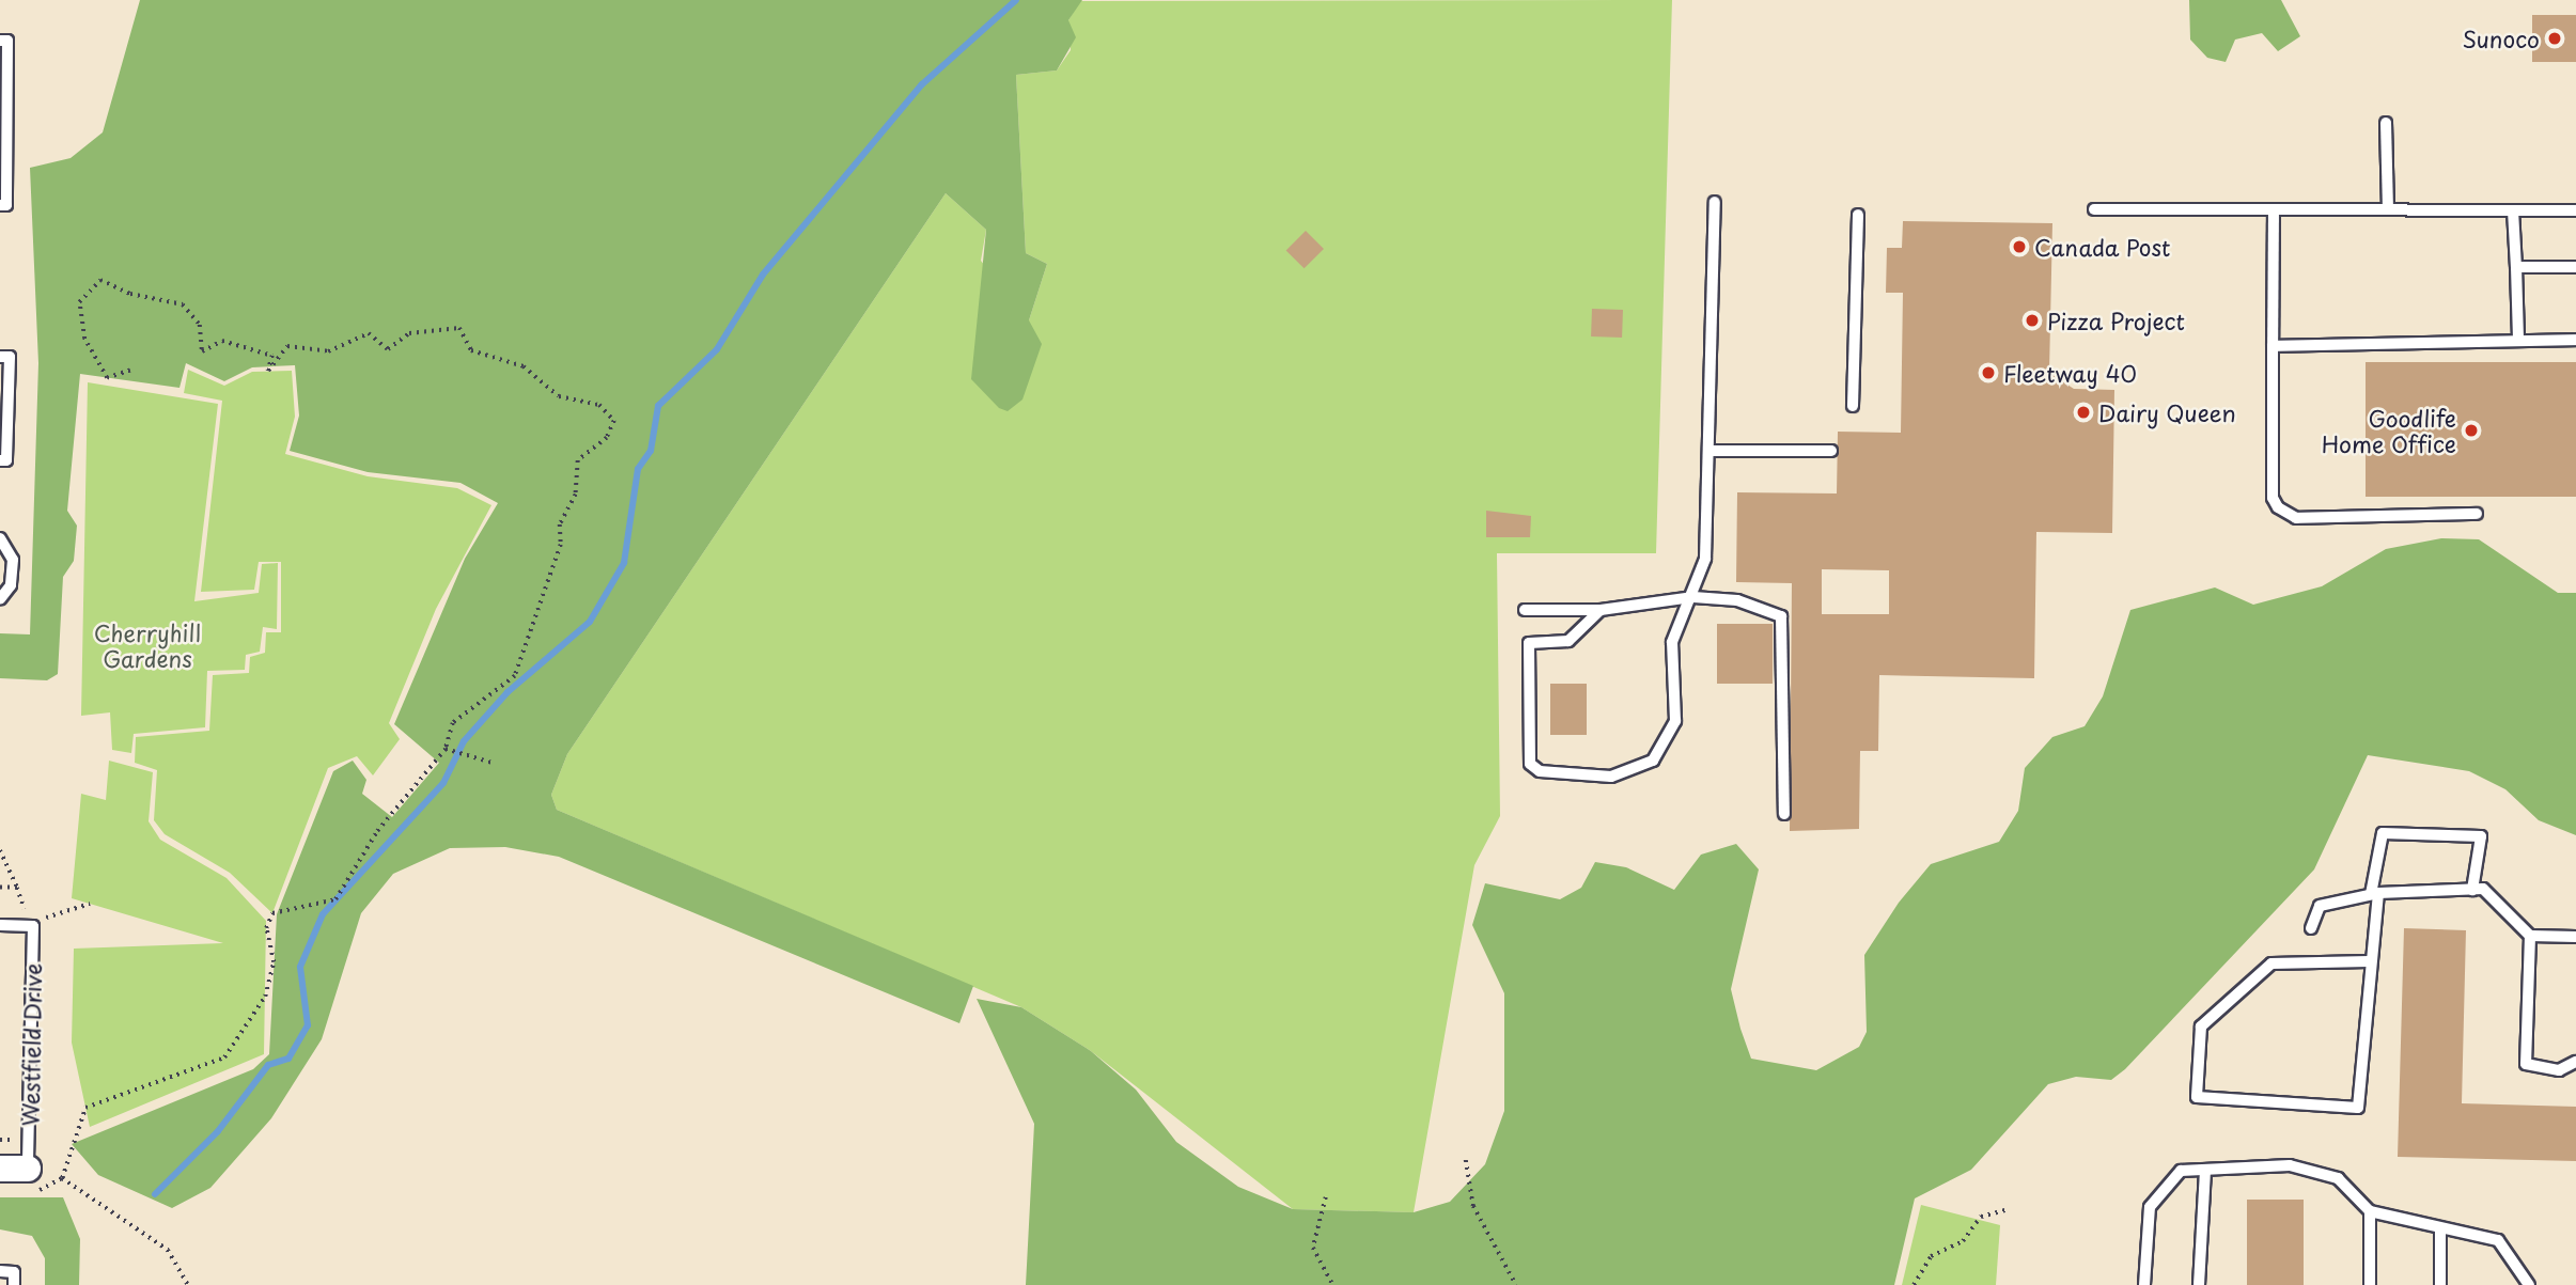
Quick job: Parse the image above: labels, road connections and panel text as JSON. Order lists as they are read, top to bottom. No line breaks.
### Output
{"streets":{"street":["Westfield Drive"]},"parks":["Cherryhill Gardens"],"places":["Sunoco","Canada Post","Pizza Project","Fleetway 40","Dairy Queen","Goodlife Home Office"]}
